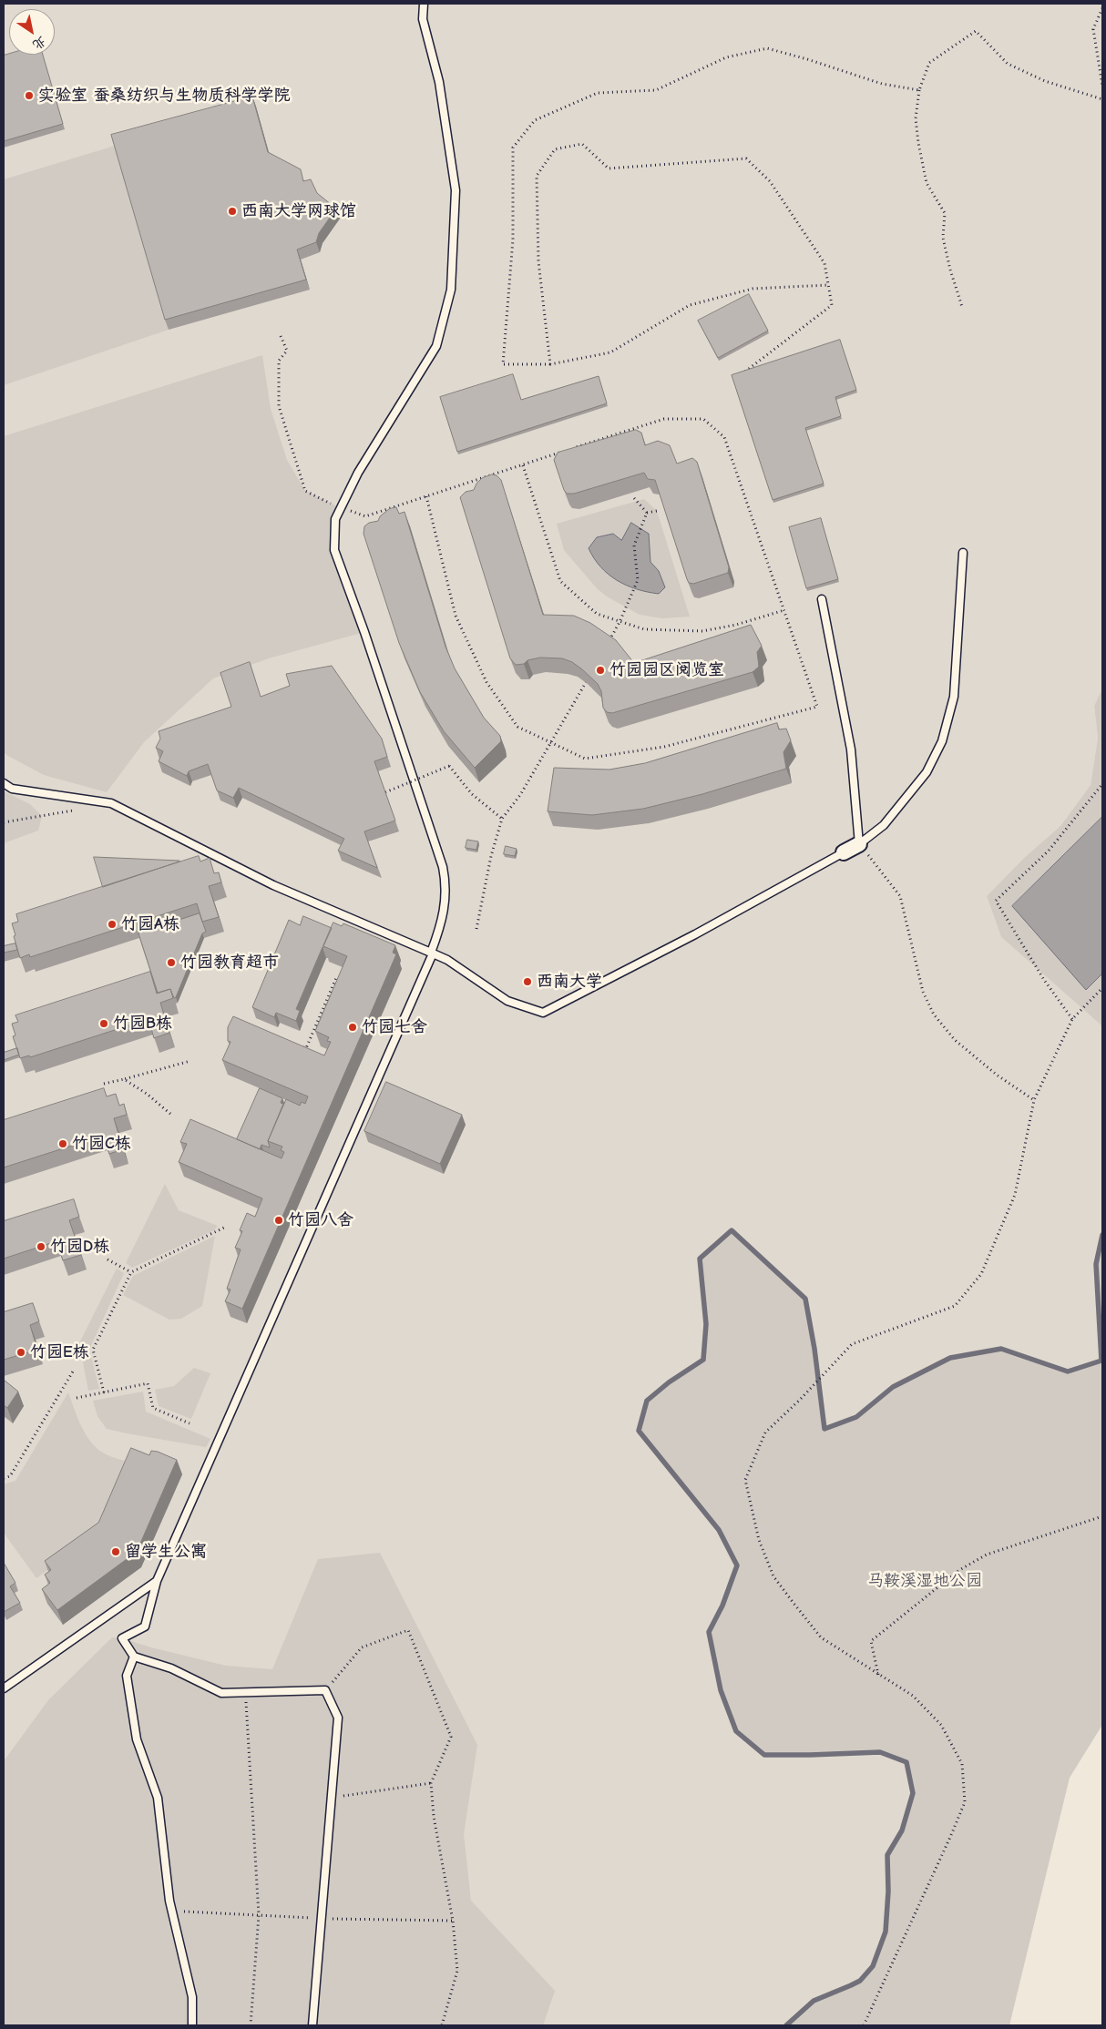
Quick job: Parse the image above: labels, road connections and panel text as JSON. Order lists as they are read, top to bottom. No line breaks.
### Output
{"parks":["马鞍溪湿地公园"],"places":["实验室 蚕桑纺织与生物质科学学院","西南大学网球馆","竹园园区阅览室","竹园A栋","竹园教育超市","西南大学","竹园B栋","竹园七舍","竹园C栋","竹园八舍","竹园D栋","竹园E栋","留学生公寓"],"north":"bottom right"}
